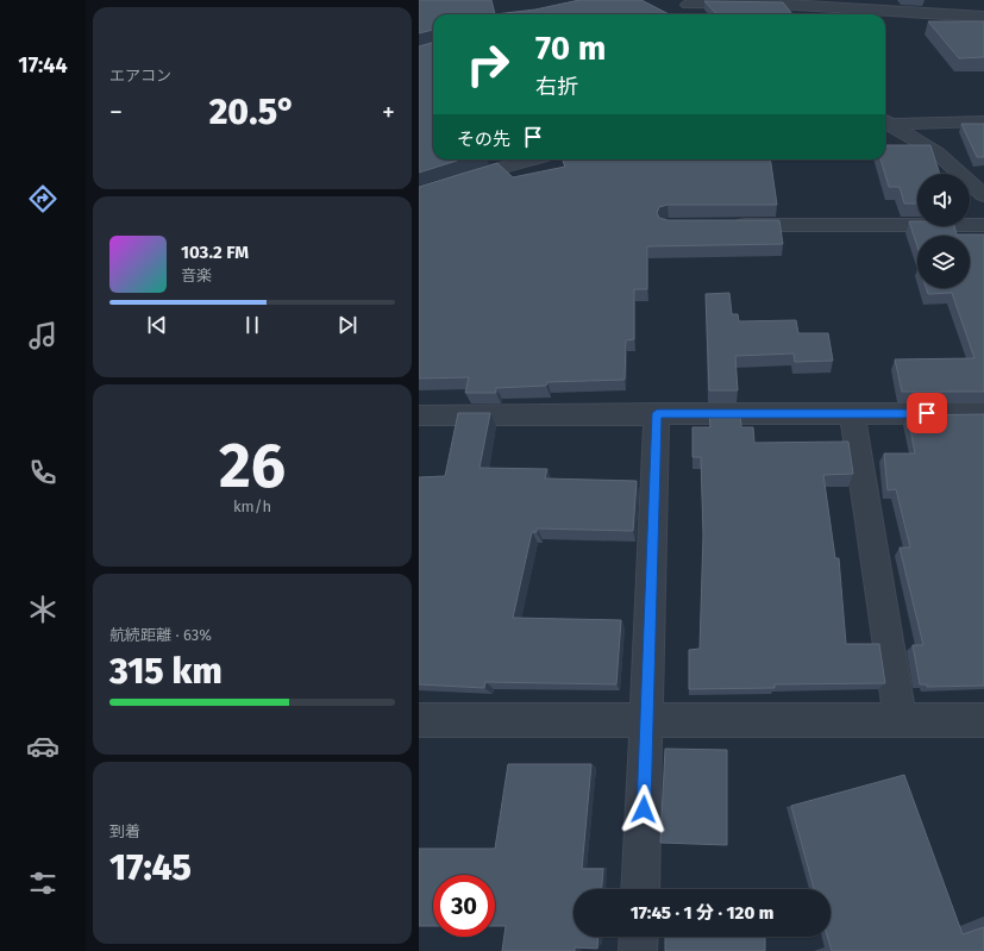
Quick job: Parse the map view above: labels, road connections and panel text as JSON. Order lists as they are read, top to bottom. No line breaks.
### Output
{"page":{"tabs":"17:44","tile":["エアコン",["26","km/h"],["航続距離 · 63%","315 km"],["到着","17:45"]],"turn":["70 m","右折"],"heat":["−","20.5°","+"],"then":"その先","song":["103.2 FM","音楽"],"limit":"30","trip":"17:45 · 1 分 · 120 m"}}
